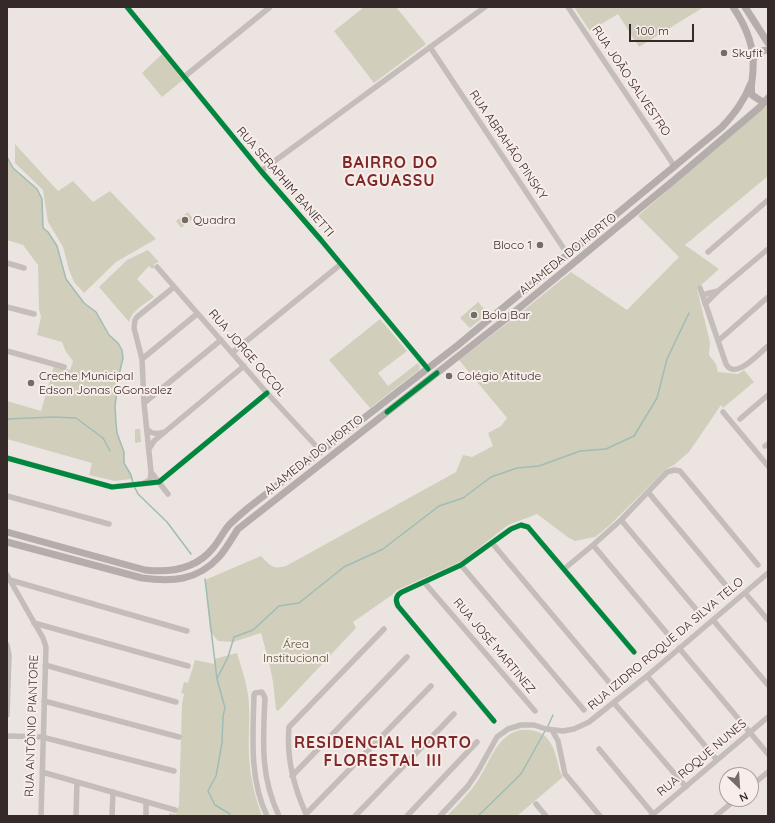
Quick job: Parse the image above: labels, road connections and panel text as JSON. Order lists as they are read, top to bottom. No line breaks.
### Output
{"streets":{"main road":["ALAMEDA DO HORTO"],"street":["RUA JOÃO SALVESTRO","RUA ABRAHÃO PINSKY","RUA SERAPHIM BANIETTI","RUA JORGE OCCOL","RUA IZIDRO ROQUE DA SILVA TELO","RUA JOSÉ MARTINEZ","RUA ANTÔNIO PIANTORE","RUA ROQUE NUNES"]},"crossings":[["RUA JOÃO SALVESTRO","ALAMEDA DO HORTO"],["RUA ABRAHÃO PINSKY","ALAMEDA DO HORTO"],["RUA SERAPHIM BANIETTI","ALAMEDA DO HORTO"],["ALAMEDA DO HORTO","RUA JORGE OCCOL"]],"districts":["BAIRRO DO CAGUASSU","RESIDENCIAL HORTO FLORESTAL III"],"parks":["Área Institucional"],"places":["Skyfit","Quadra","Bloco 1","Bola Bar","Colégio Atitude","Creche Municipal Edson Jonas GGonsalez"],"scale_bar":"100 m","north":"bottom right"}
